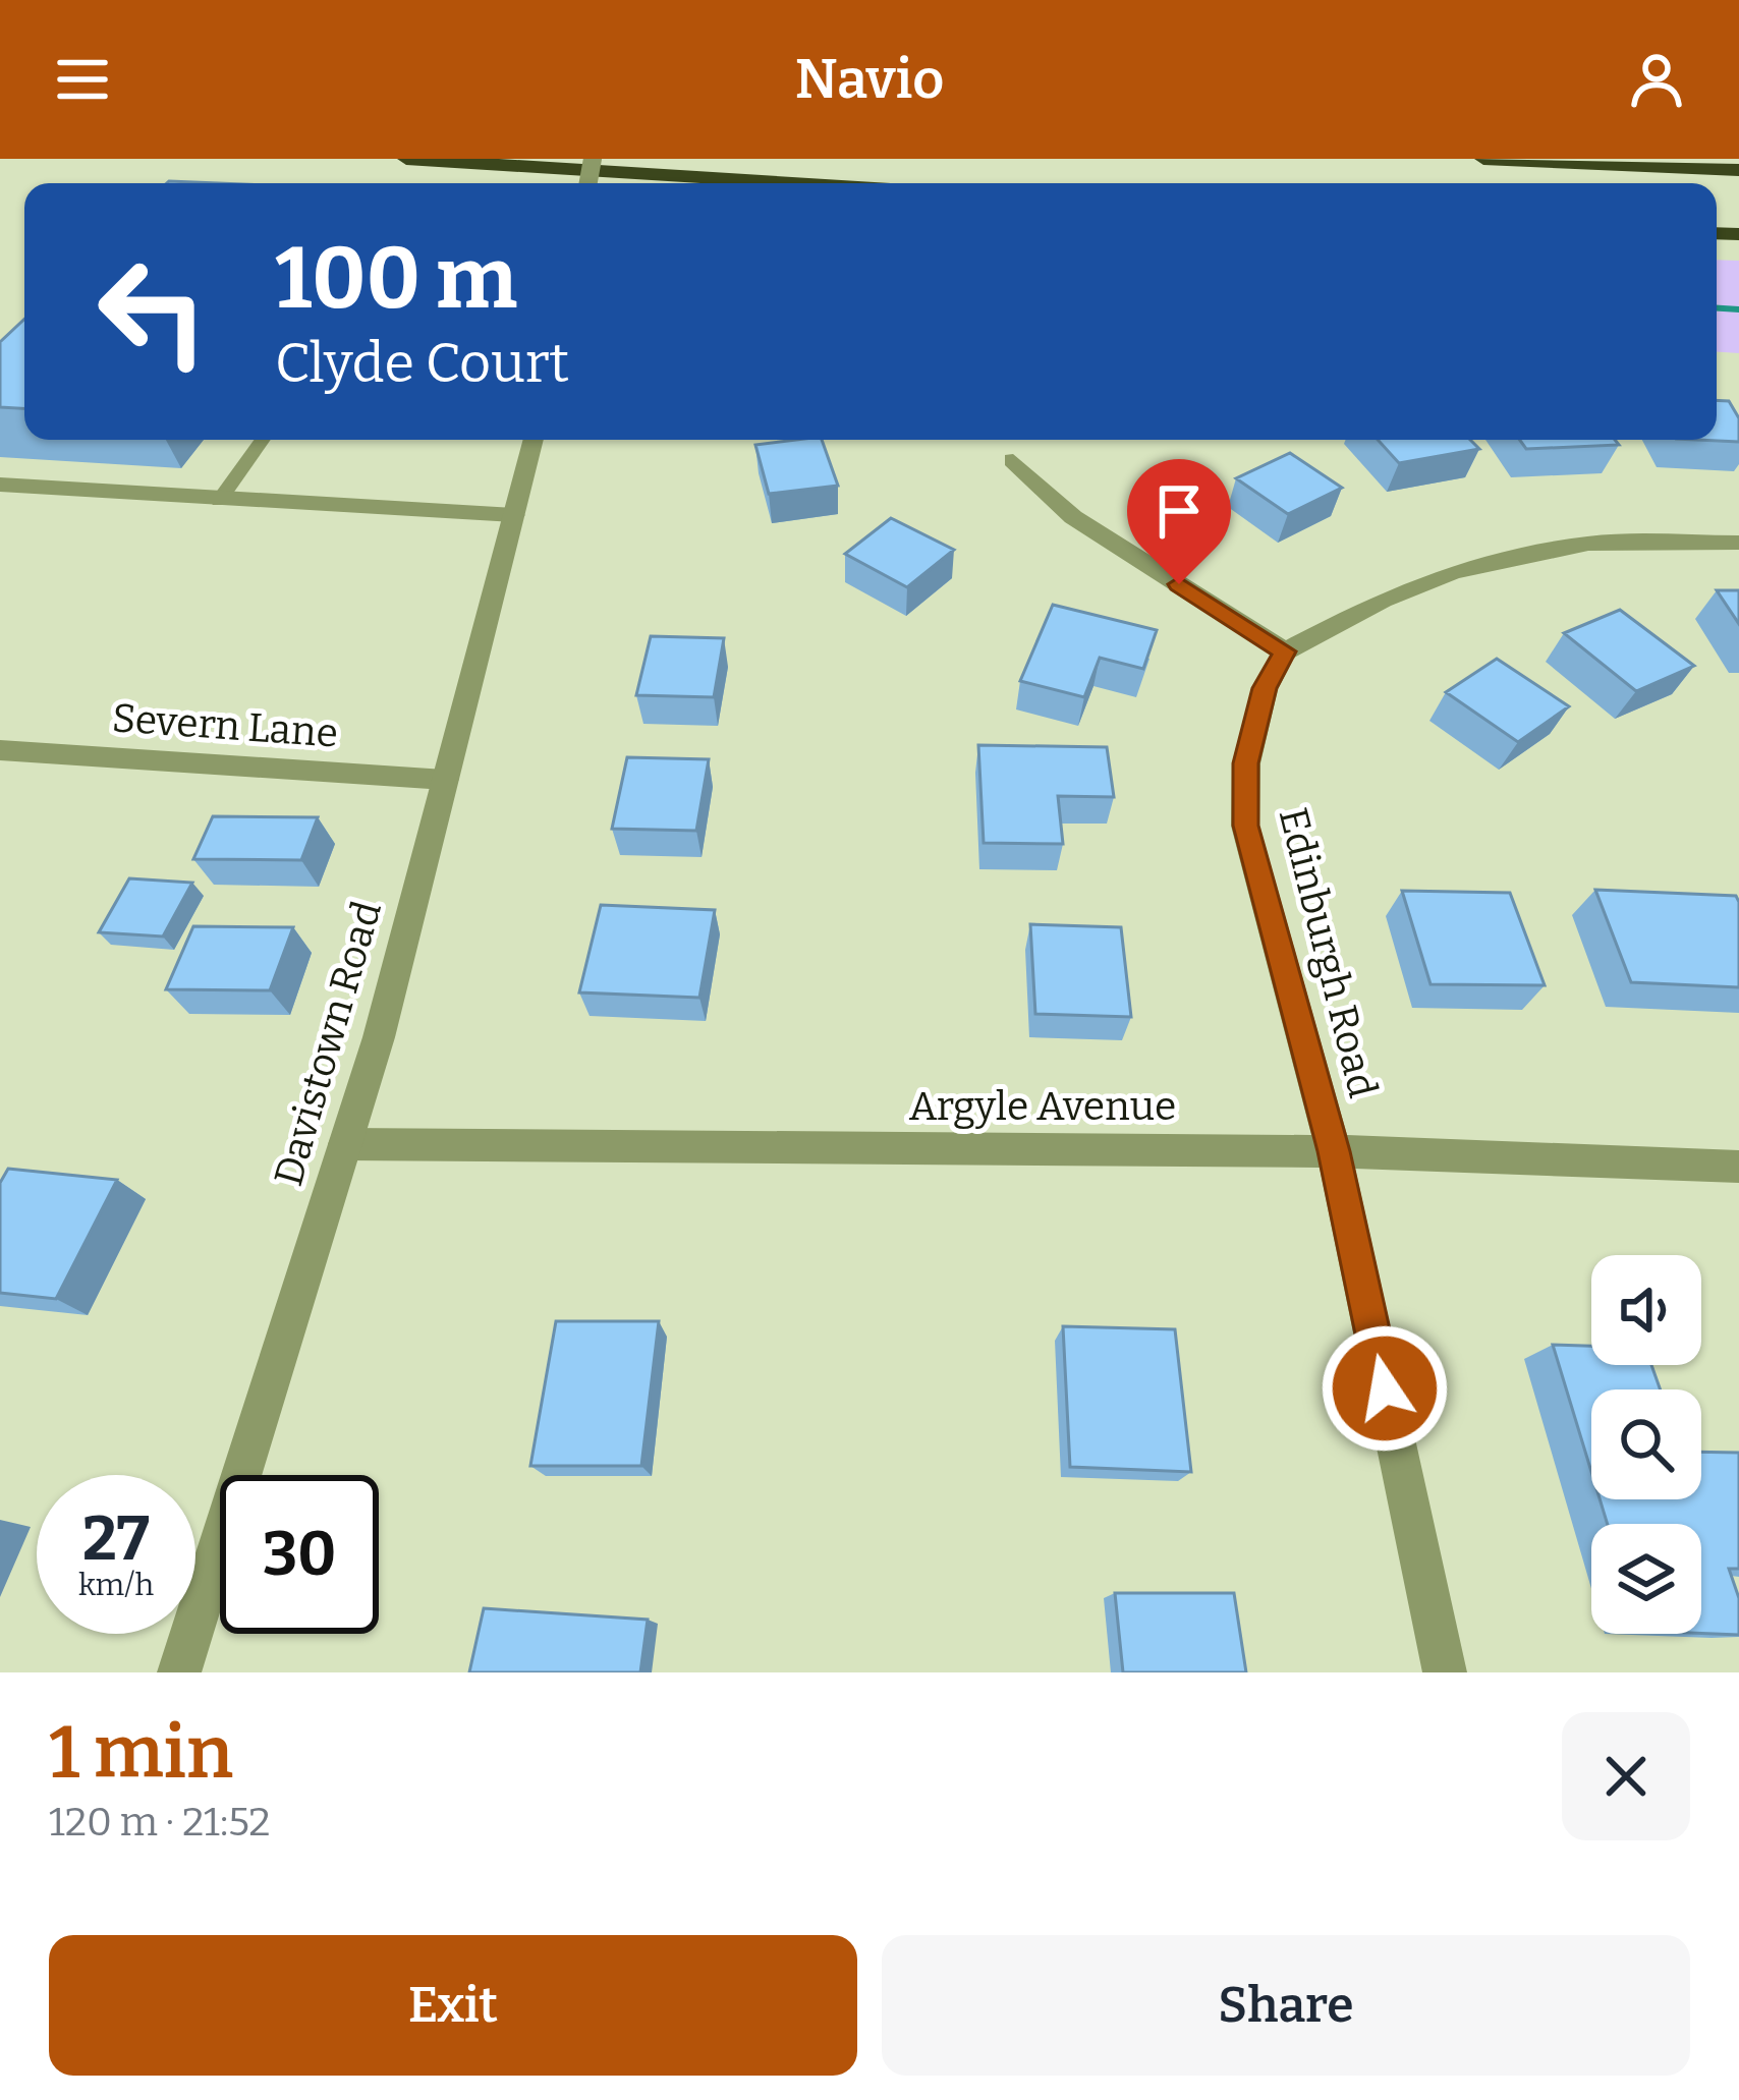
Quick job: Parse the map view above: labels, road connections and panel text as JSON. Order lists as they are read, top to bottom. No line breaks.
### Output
{"streets":{"street":["Severn Lane","Edinburgh Road","Davistown Road","Argyle Avenue"]},"crossings":[["Severn Lane","Davistown Road"],["Edinburgh Road","Argyle Avenue"],["Davistown Road","Argyle Avenue"]],"page":{"header":"Navio","turn":["100 m","Clyde Court"],"speed":"27 km/h","limit":"30","heading":["1 min","120 m · 21:52"],"buttons":["Exit","Share"]}}
